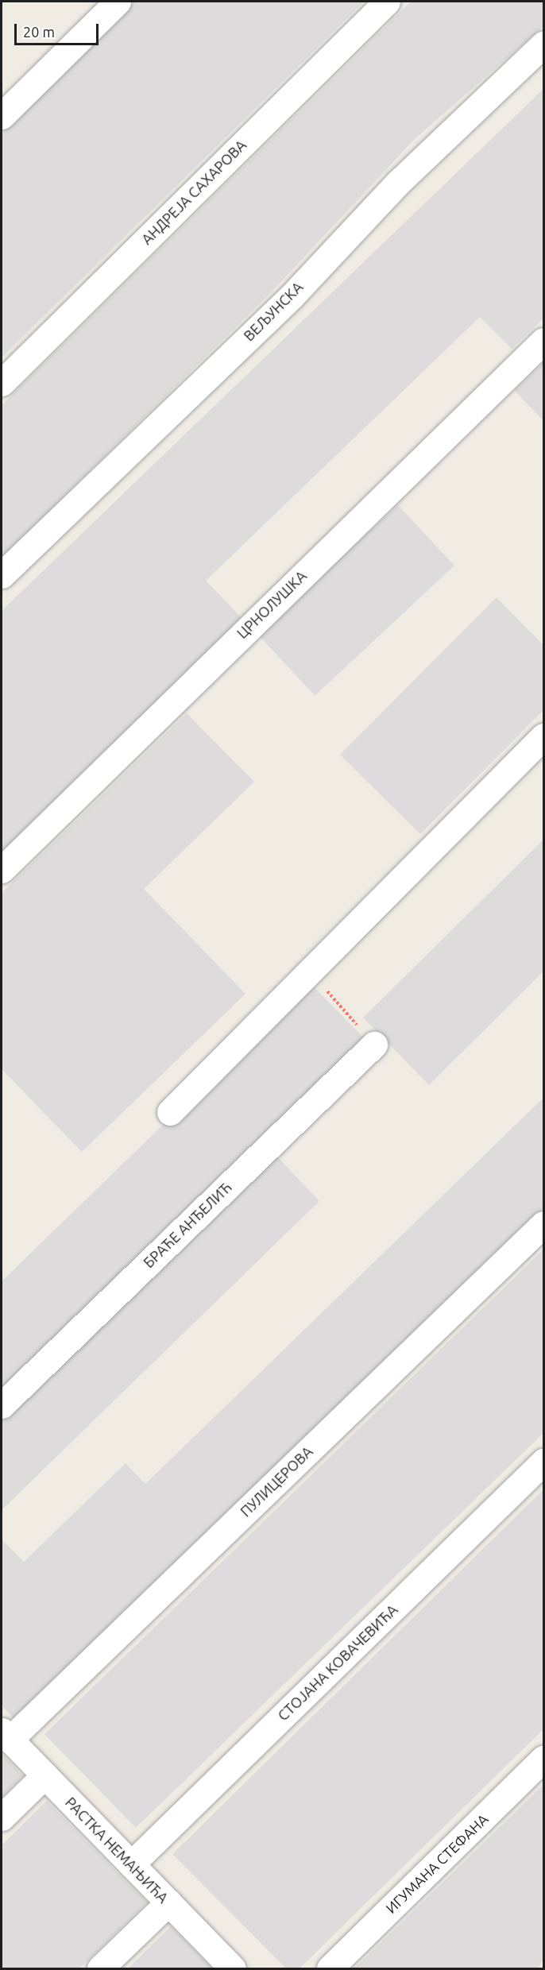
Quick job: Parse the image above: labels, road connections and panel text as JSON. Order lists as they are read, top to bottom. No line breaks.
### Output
{"streets":{"street":["АНДРЕЈА САХАРОВА","ВЕЉУНСКА","ЦРНОЛУШКА","БРАЋЕ АНЂЕЛИЋ","ПУЛИЦЕРОВА","СТОЈАНА КОВАЧЕВИЋА","РАСТКА НЕМАЊИЋА","ИГУМАНА СТЕФАНА"]},"crossings":[["ПУЛИЦЕРОВА","РАСТКА НЕМАЊИЋА"],["СТОЈАНА КОВАЧЕВИЋА","РАСТКА НЕМАЊИЋА"]],"scale_bar":"20 m"}
